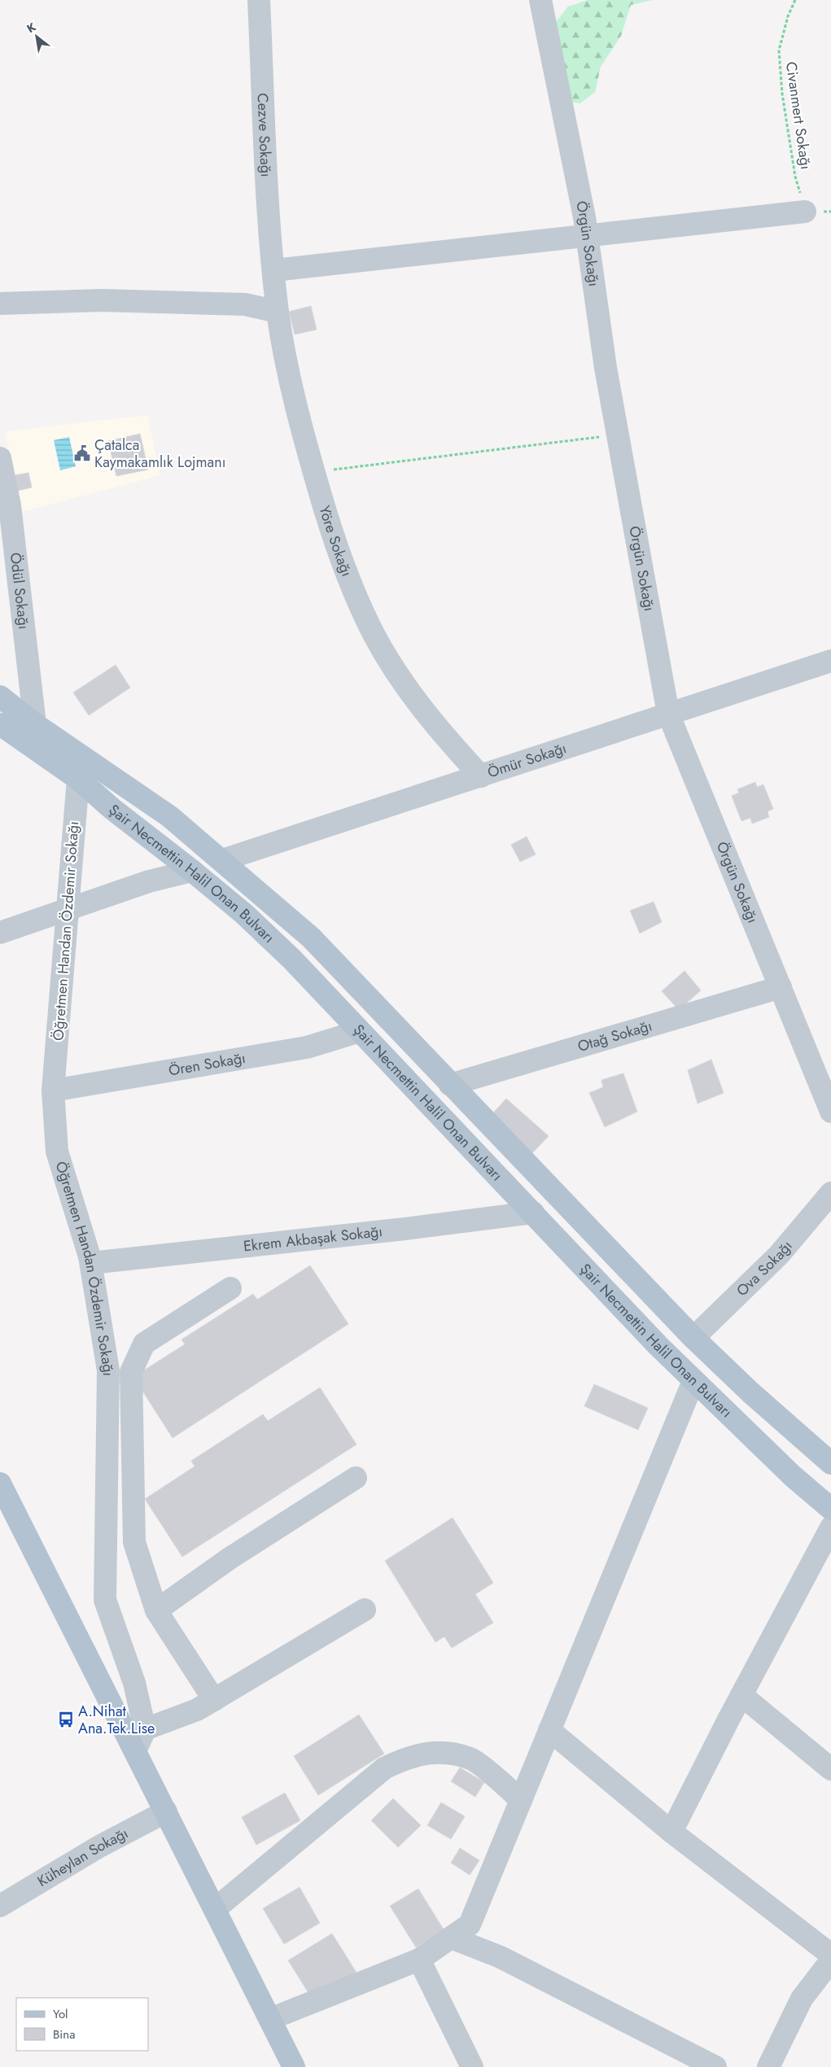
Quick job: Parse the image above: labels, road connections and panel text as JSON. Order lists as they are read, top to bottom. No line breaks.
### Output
{"streets":{"main road":["Şair Necmettin Halil Onan Bulvarı"],"street":["Cezve Sokağı","Örgün Sokağı","Yöre Sokağı","Ödül Sokağı","Ömür Sokağı","Öğretmen Handan Özdemir Sokağı","Otağ Sokağı","Ören Sokağı","Ekrem Akbaşak Sokağı","Ova Sokağı","Küheylan Sokağı"],"path":["Civanmert Sokağı"]},"crossings":[["Cezve Sokağı","Yöre Sokağı"],["Örgün Sokağı","Ömür Sokağı"],["Örgün Sokağı","Otağ Sokağı"],["Yöre Sokağı","Ömür Sokağı"],["Ödül Sokağı","Şair Necmettin Halil Onan Bulvarı"],["Ömür Sokağı","Şair Necmettin Halil Onan Bulvarı"],["Şair Necmettin Halil Onan Bulvarı","Öğretmen Handan Özdemir Sokağı"],["Şair Necmettin Halil Onan Bulvarı","Otağ Sokağı"],["Şair Necmettin Halil Onan Bulvarı","Ören Sokağı"],["Şair Necmettin Halil Onan Bulvarı","Ekrem Akbaşak Sokağı"],["Şair Necmettin Halil Onan Bulvarı","Ova Sokağı"],["Öğretmen Handan Özdemir Sokağı","Ören Sokağı"],["Öğretmen Handan Özdemir Sokağı","Ekrem Akbaşak Sokağı"]],"places":{"public building":["Çatalca Kaymakamlık Lojmanı"],"bus stop":["A.Nihat Ana.Tek.Lise"]},"legend":["Yol","Bina"],"north":"top left"}
